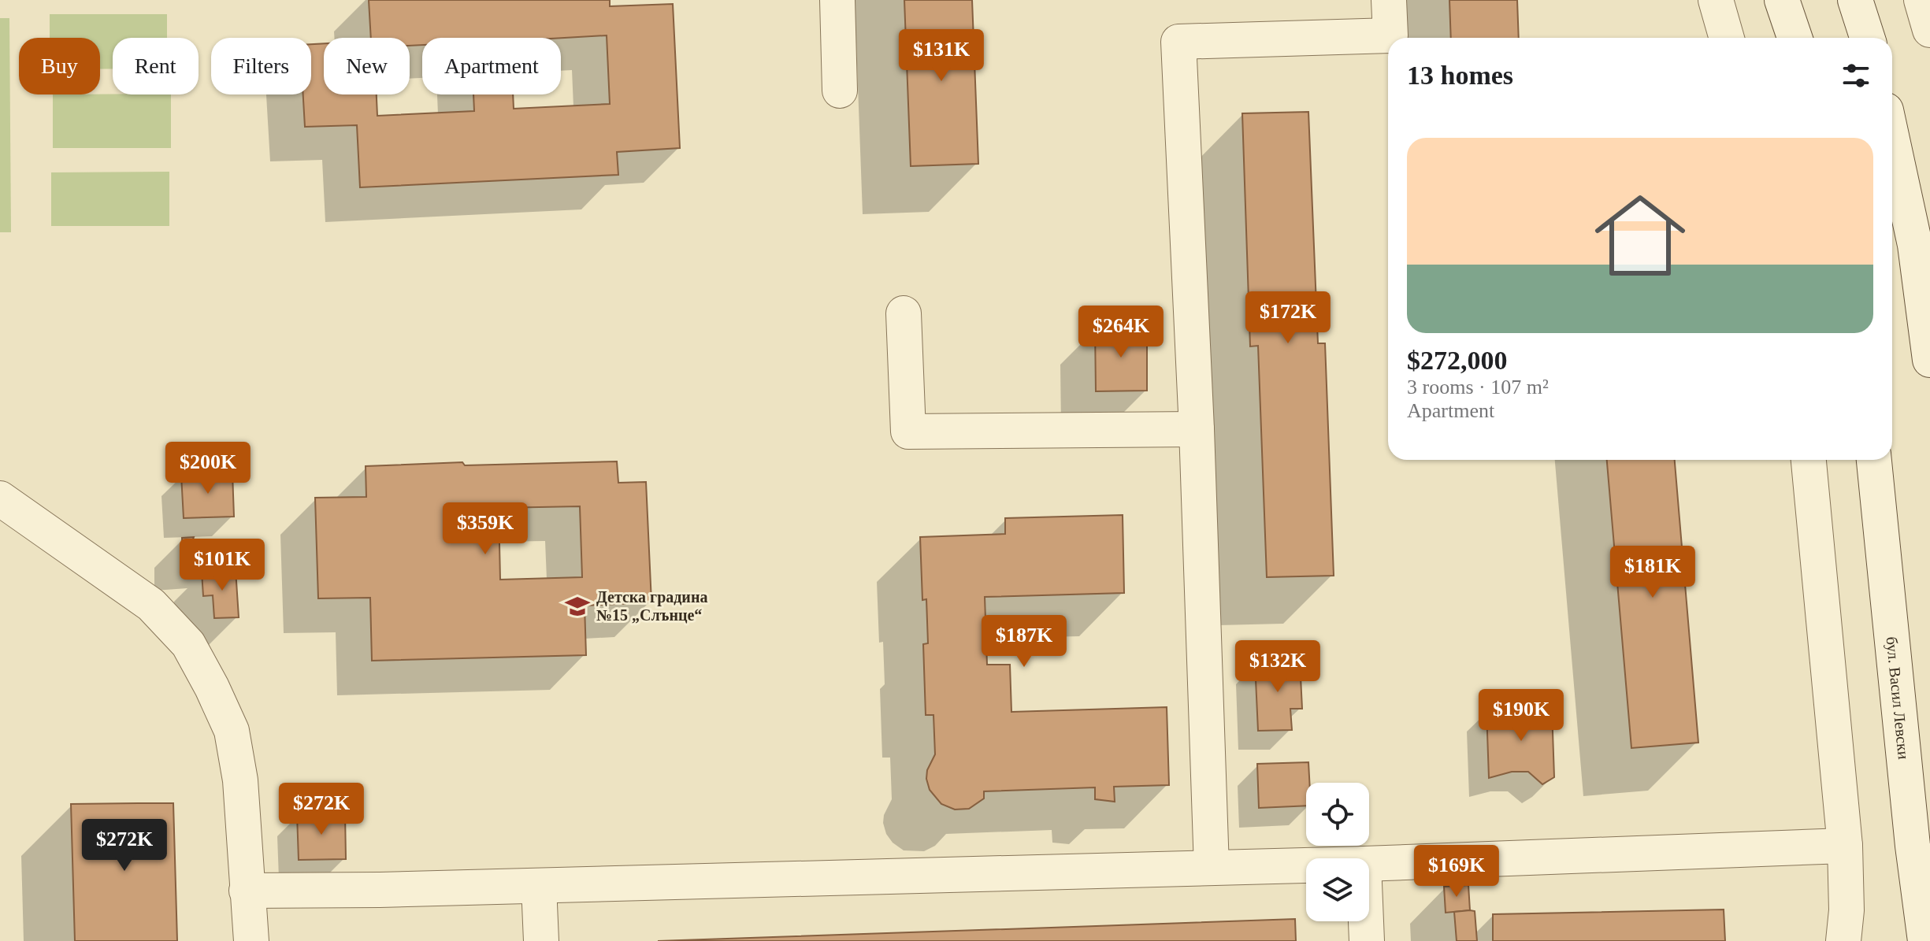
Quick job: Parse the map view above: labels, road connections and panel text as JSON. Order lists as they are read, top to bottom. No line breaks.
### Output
{"streets":{"street":["бул. Васил Левски"]},"places":{"school or university":["Детска градина №15 „Слънце“"]},"page":{"price":["$131K","$172K","$264K","$200K","$359K","$101K","$181K","$187K","$132K","$190K","$272K","$272K","$169K"],"chip":["Buy","Rent","Filters","New","Apartment"],"heading":"13 homes","list":[{"name":"$272,000","note":"3 rooms · 107 m² · Apartment"}]}}
